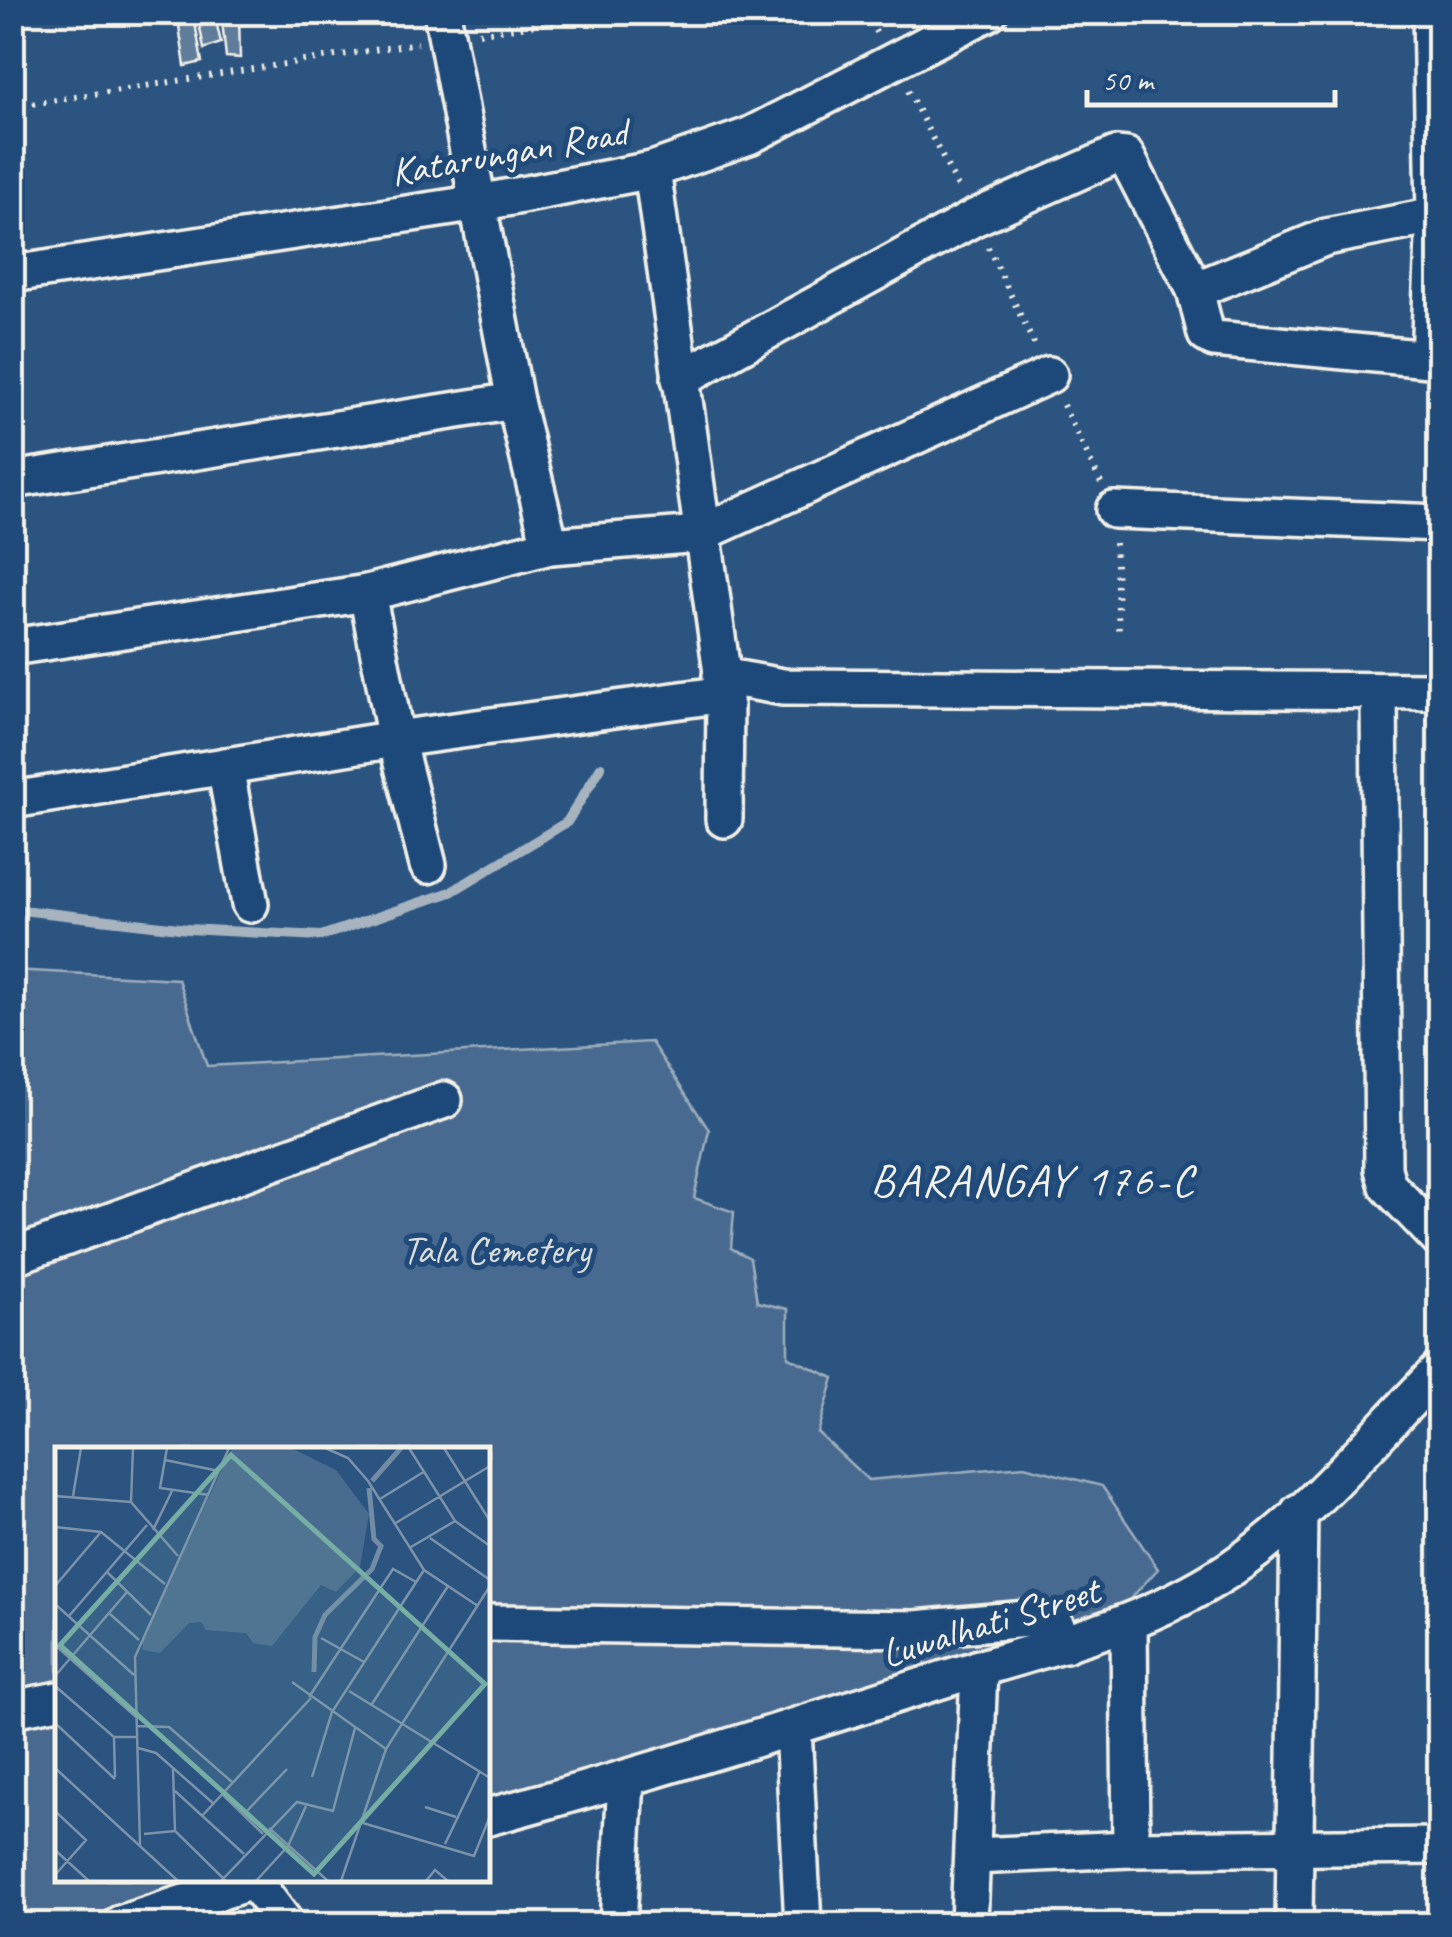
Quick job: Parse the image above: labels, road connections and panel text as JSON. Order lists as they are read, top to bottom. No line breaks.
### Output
{"streets":{"street":["Katarungan Road","Luwalhati Street"]},"districts":["BARANGAY 176-C"],"parks":["Tala Cemetery"],"scale_bar":"50 m"}
